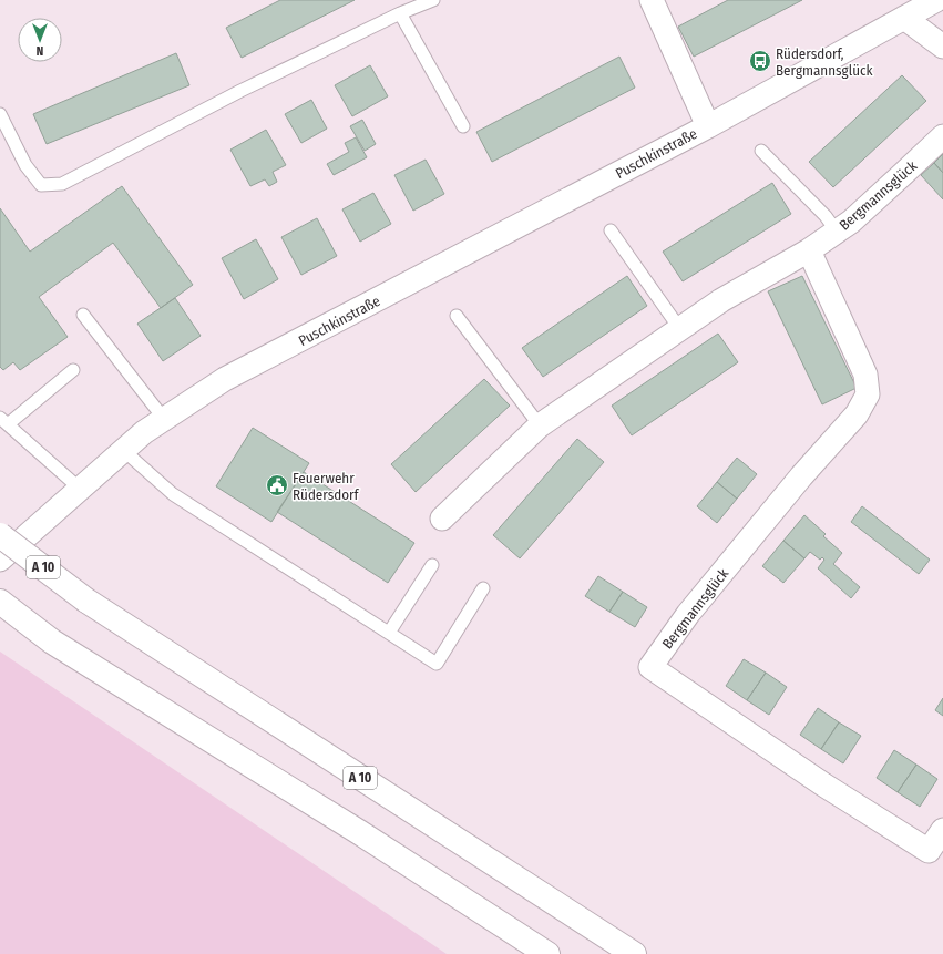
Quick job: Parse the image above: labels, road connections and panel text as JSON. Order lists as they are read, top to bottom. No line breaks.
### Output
{"streets":{"highway":["A 10"],"street":["Puschkinstraße","Bergmannsglück"]},"places":{"bus stop":["Rüdersdorf, Bergmannsglück"],"public building":["Feuerwehr Rüdersdorf"]},"north":"bottom"}
